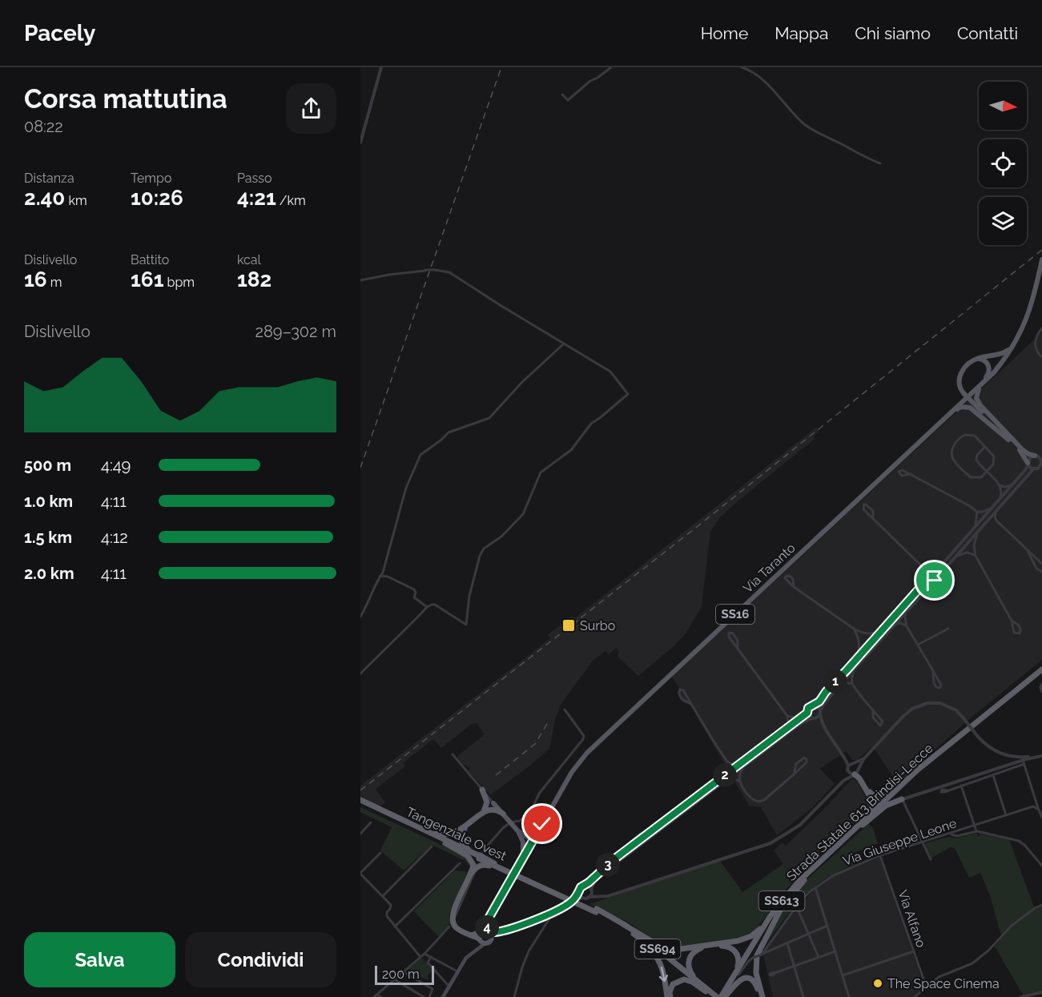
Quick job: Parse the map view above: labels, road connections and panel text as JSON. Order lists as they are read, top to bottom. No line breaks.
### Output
{"streets":{"highway":["Strada Statale 613 Brindisi-Lecce","Tangenziale Ovest","SS613","SS694"],"main road":["Via Taranto","SS16"],"street":["Via Giuseppe Leone","Via Alfano"]},"crossings":[["Via Giuseppe Leone","Via Alfano"]],"places":{"transit":["Surbo"],"other":["The Space Cinema"]},"scale_bar":"200 m","north":"right","page":{"header":"Pacely","nav":["Home","Mappa","Chi siamo","Contatti"],"heading":["Corsa mattutina","08:22"],"stats":[["Distanza","2.40 km"],["Tempo","10:26"],["Passo","4:21 /km"],["Dislivello","16 m"],["Battito","161 bpm"],["kcal","182"]],"chart":["Dislivello","289–302 m"],"list":[{"name":"500 m","note":"4:49"},{"name":"1.0 km","note":"4:11"},{"name":"1.5 km","note":"4:12"},{"name":"2.0 km","note":"4:11"}],"pins":["1","2","3","4"],"buttons":["Salva","Condividi"],"scale":"200 m"}}
